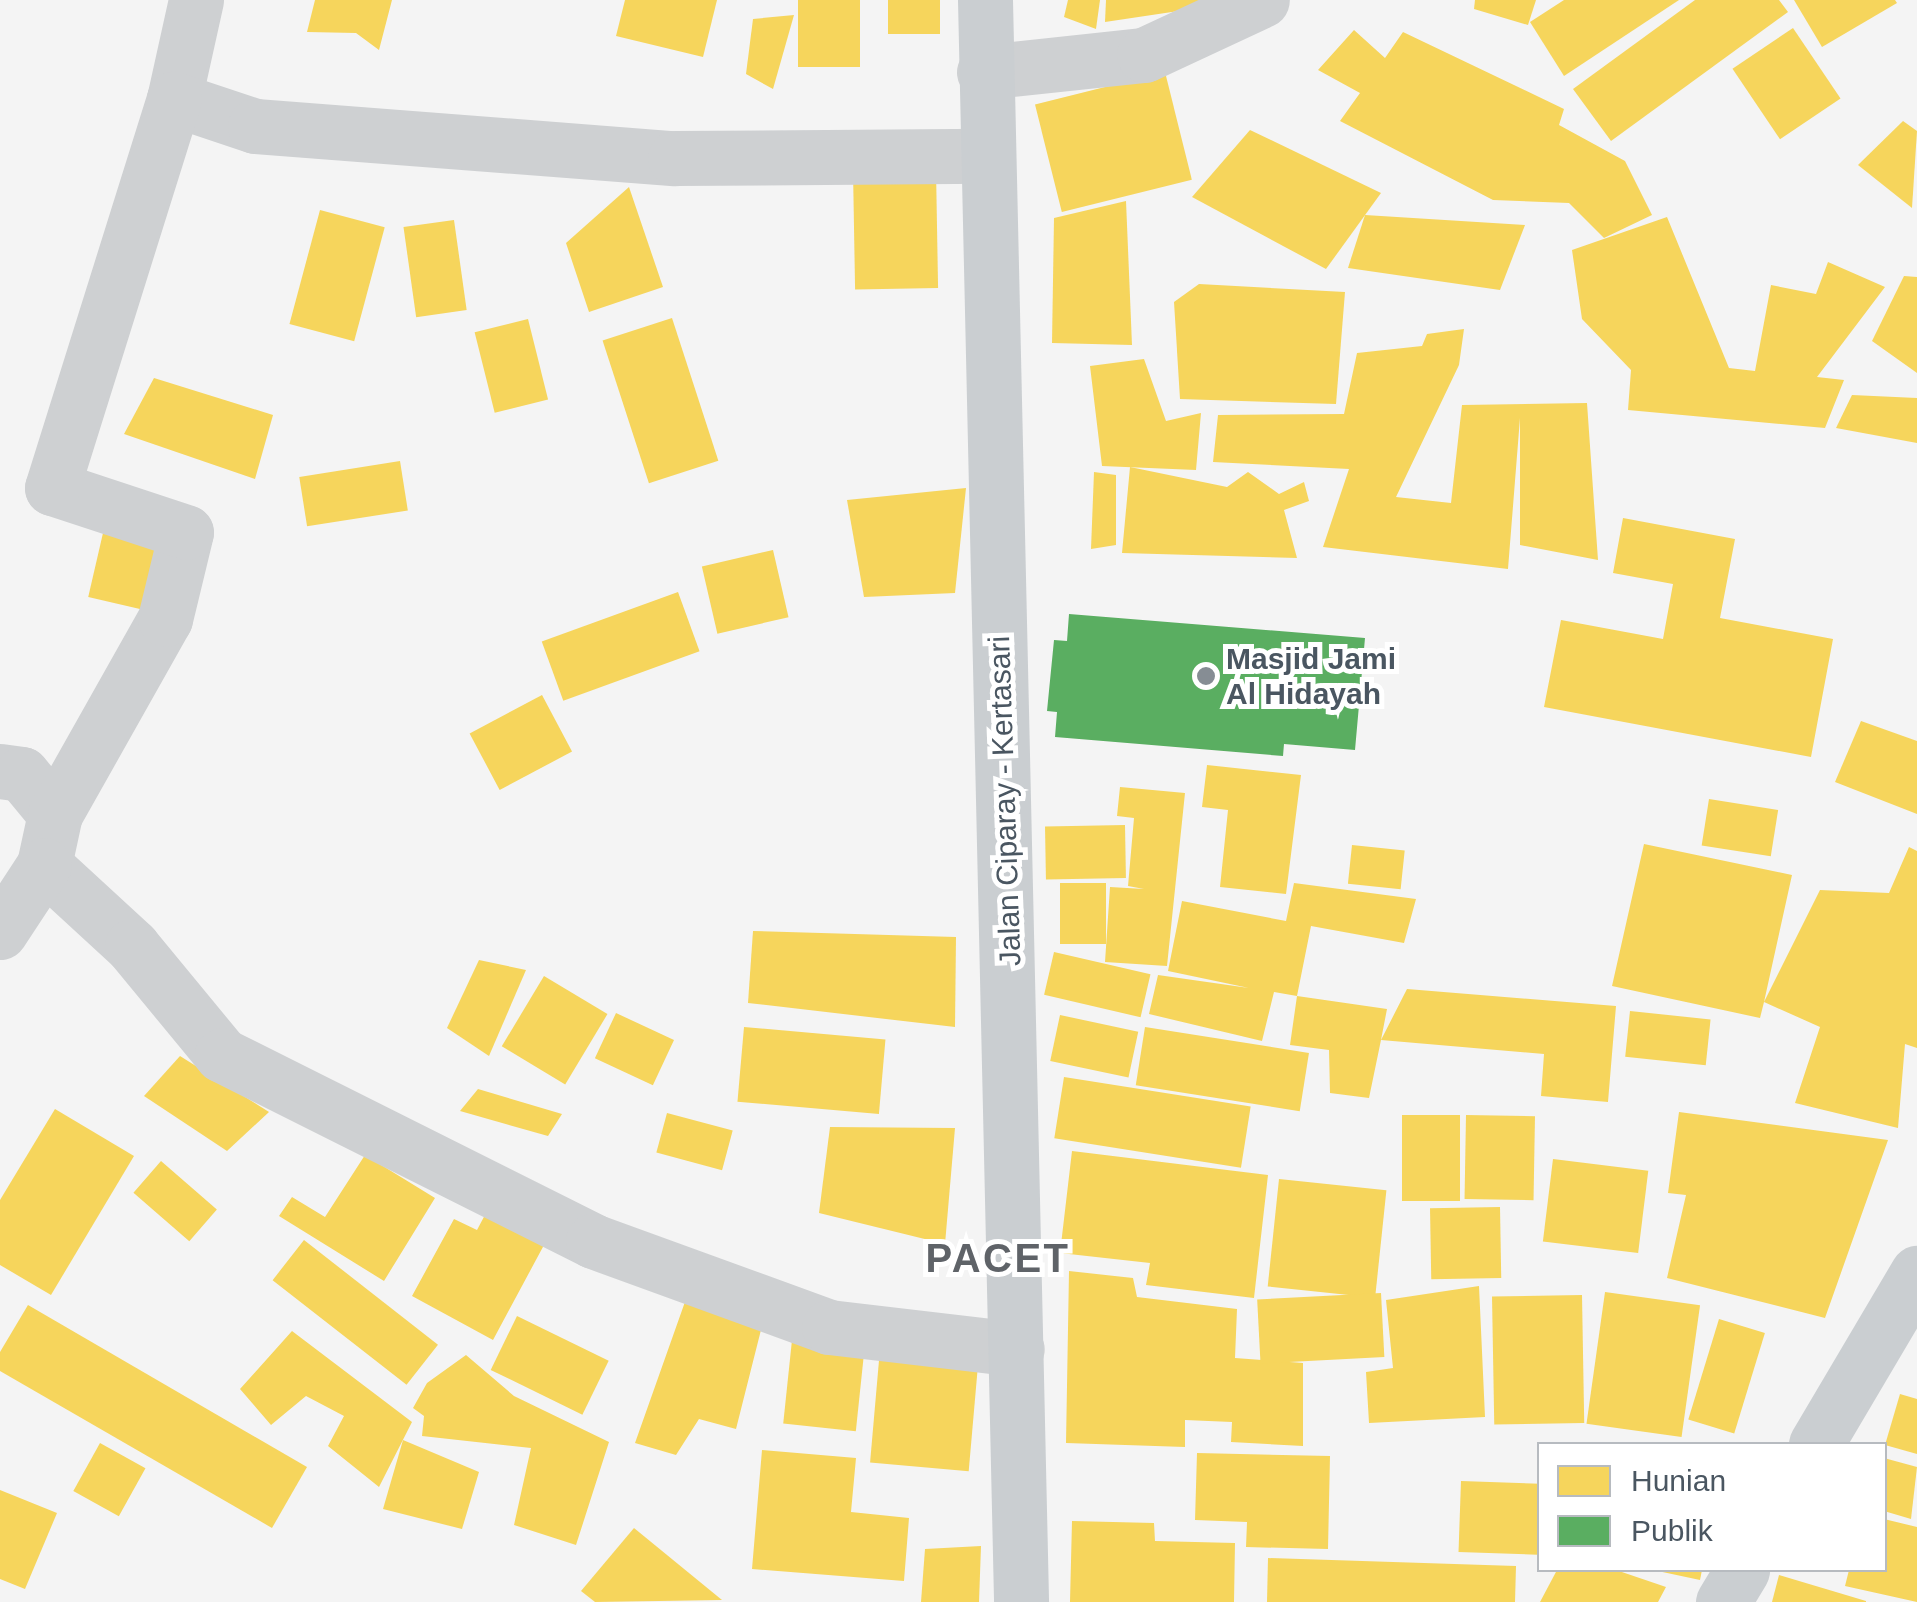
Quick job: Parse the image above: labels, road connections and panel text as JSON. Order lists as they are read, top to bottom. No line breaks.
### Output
{"streets":{"main road":["Jalan Ciparay - Kertasari"]},"districts":["PACET"],"places":["Masjid Jami Al Hidayah"],"legend":["Hunian","Publik"]}
